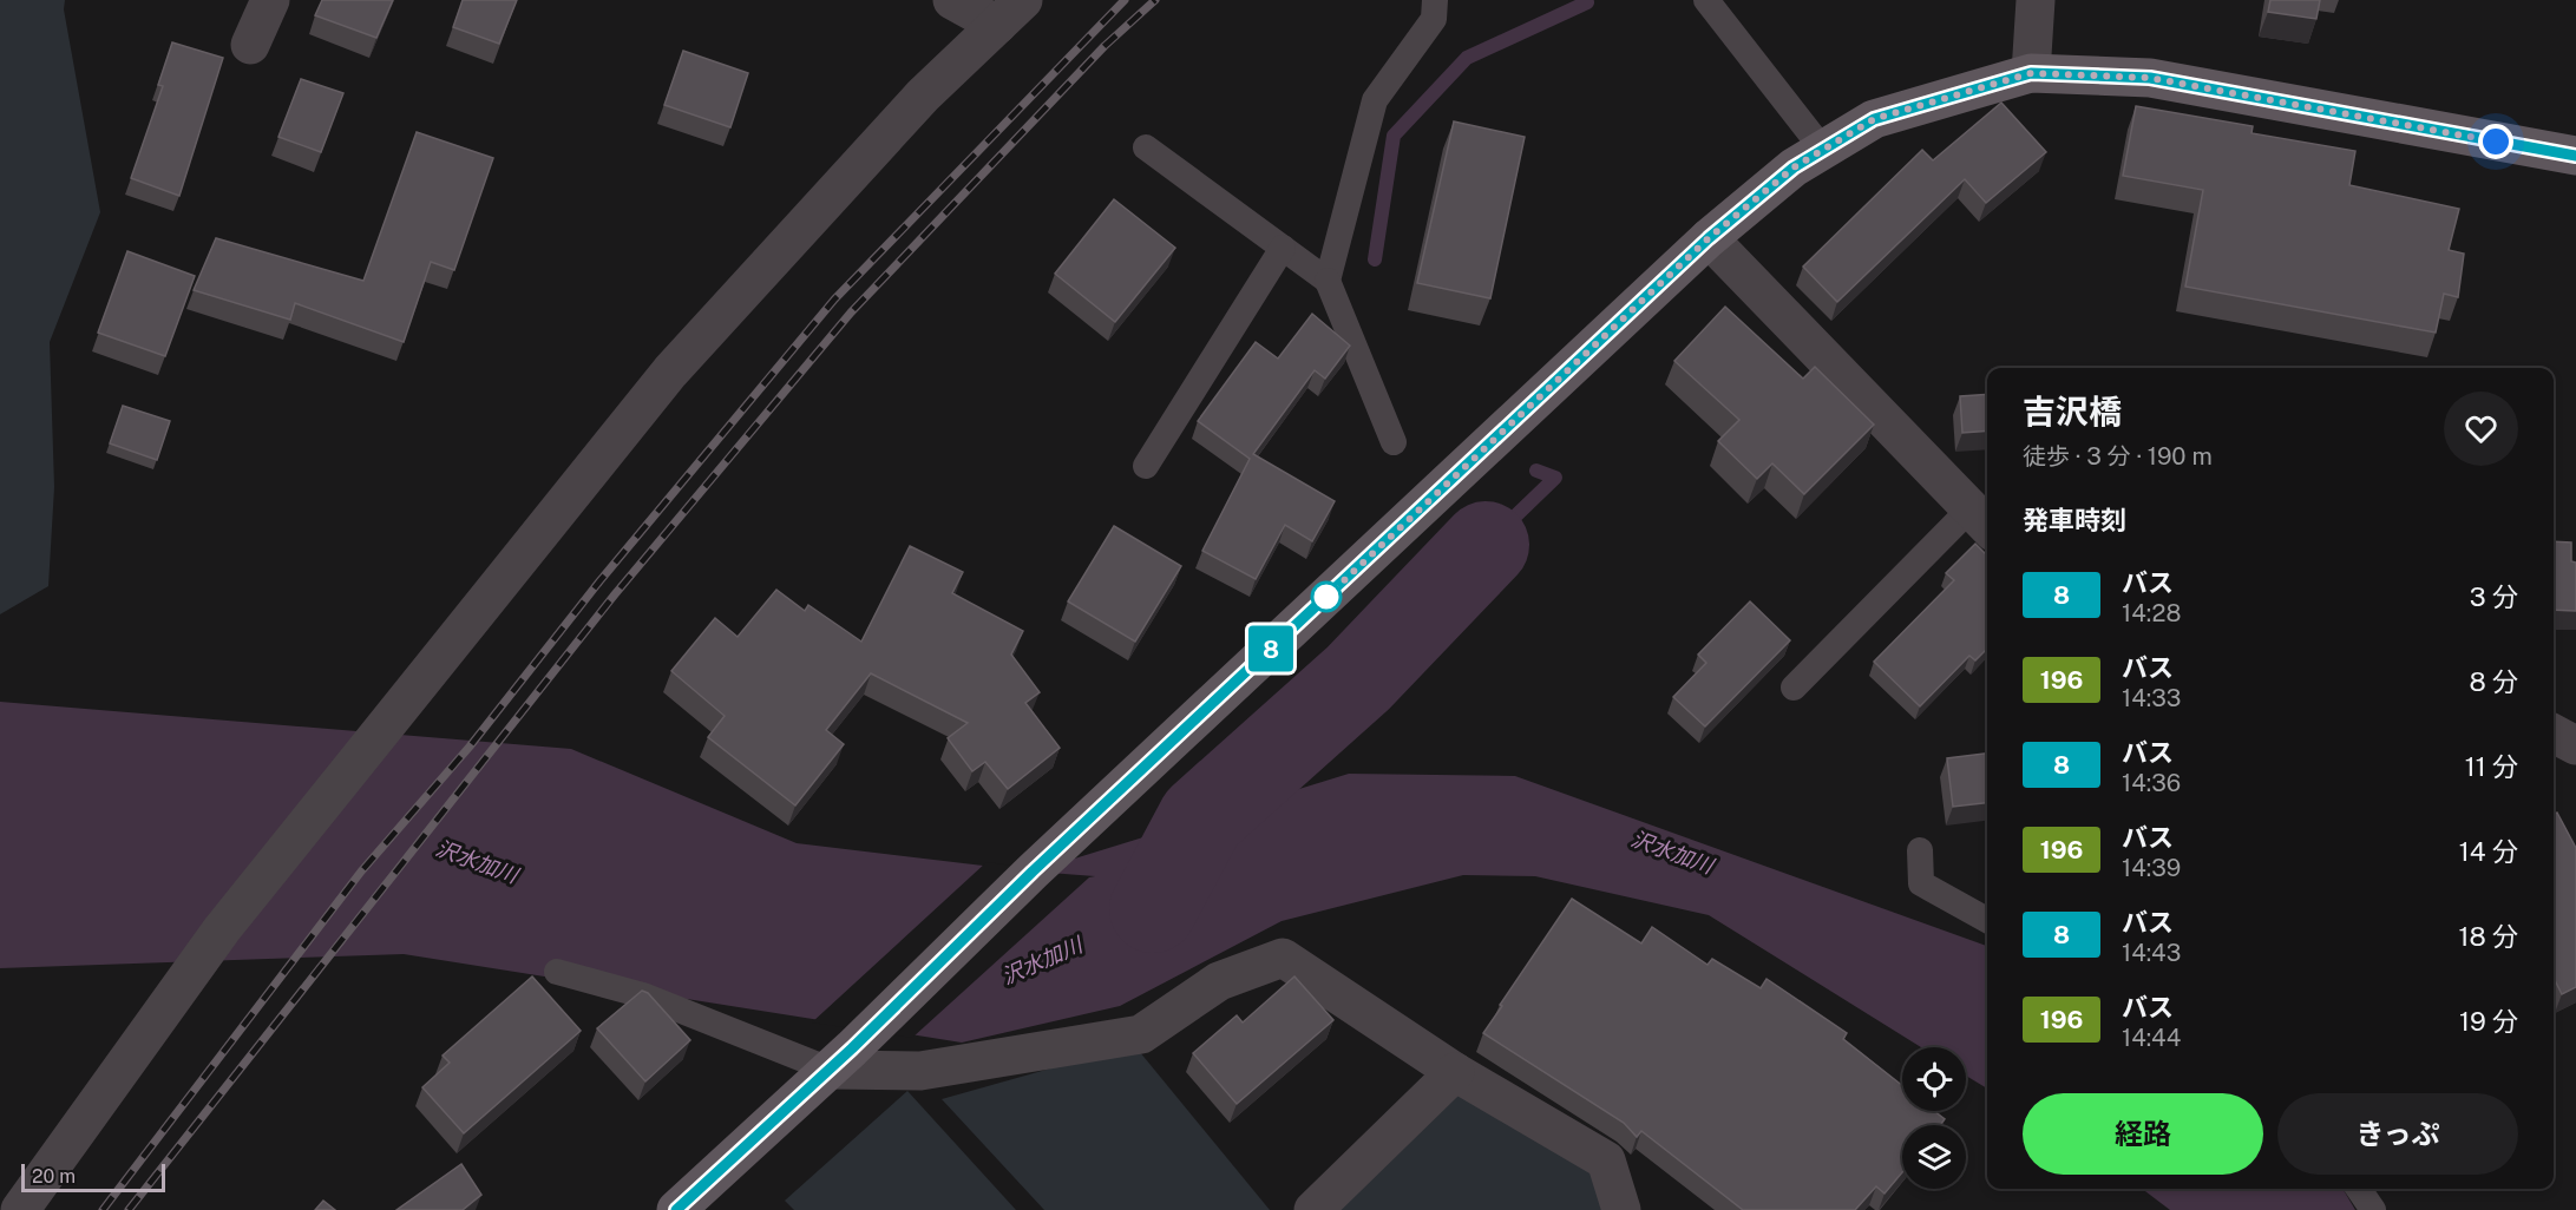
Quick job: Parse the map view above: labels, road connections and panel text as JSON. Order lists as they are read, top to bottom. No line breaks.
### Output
{"water":["沢水加川"],"lines":["bus line 8"],"scale_bar":"20 m","page":{"on_map":"8","heading":[["吉沢橋","徒歩 · 3 分 · 190 m"],"発車時刻"],"list":[{"mark":"8","name":"バス","note":"14:28","value":"3 分"},{"mark":"196","name":"バス","note":"14:33","value":"8 分"},{"mark":"8","name":"バス","note":"14:36","value":"11 分"},{"mark":"196","name":"バス","note":"14:39","value":"14 分"},{"mark":"8","name":"バス","note":"14:43","value":"18 分"},{"mark":"196","name":"バス","note":"14:44","value":"19 分"}],"buttons":["経路","きっぷ"],"scale":"20 m"}}
